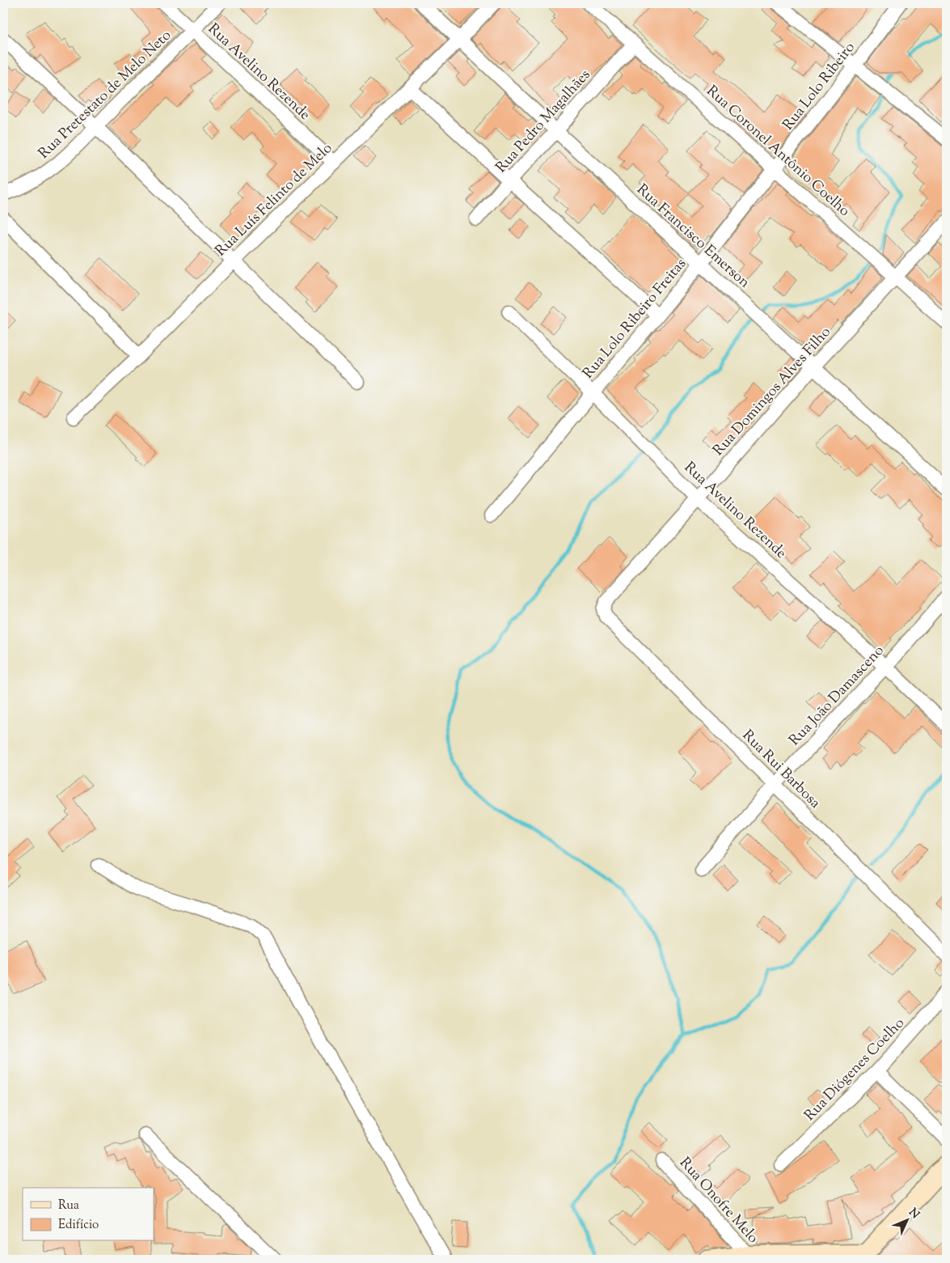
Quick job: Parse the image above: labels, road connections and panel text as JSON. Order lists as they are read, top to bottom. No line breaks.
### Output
{"streets":{"street":["Rua Avelino Rezende","Rua Lolo Ribeiro","Rua Pretestato de Melo Neto","Rua Pedro Magalhães","Rua Coronel Antônio Coelho","Rua Luís Felinto de Melo","Rua Francisco Emerson","Rua Lolo Ribeiro Freitas","Rua Domingos Alves Filho","Rua João Damasceno","Rua Rui Barbosa","Rua Diógenes Coelho","Rua Onofre Melo"]},"crossings":[["Rua Avelino Rezende","Rua Pretestato de Melo Neto"],["Rua Avelino Rezende","Rua Luís Felinto de Melo"],["Rua Avelino Rezende","Rua Lolo Ribeiro Freitas"],["Rua Avelino Rezende","Rua Domingos Alves Filho"],["Rua Avelino Rezende","Rua João Damasceno"],["Rua Lolo Ribeiro","Rua Coronel Antônio Coelho"],["Rua Lolo Ribeiro","Rua Francisco Emerson"],["Rua Lolo Ribeiro","Rua Lolo Ribeiro Freitas"],["Rua Pedro Magalhães","Rua Coronel Antônio Coelho"],["Rua Pedro Magalhães","Rua Francisco Emerson"],["Rua Coronel Antônio Coelho","Rua Domingos Alves Filho"],["Rua Luís Felinto de Melo","Rua Francisco Emerson"],["Rua Francisco Emerson","Rua Lolo Ribeiro Freitas"],["Rua Francisco Emerson","Rua Domingos Alves Filho"],["Rua Domingos Alves Filho","Rua Rui Barbosa"],["Rua João Damasceno","Rua Rui Barbosa"]],"legend":["Rua","Edifício"],"north":"top right"}
